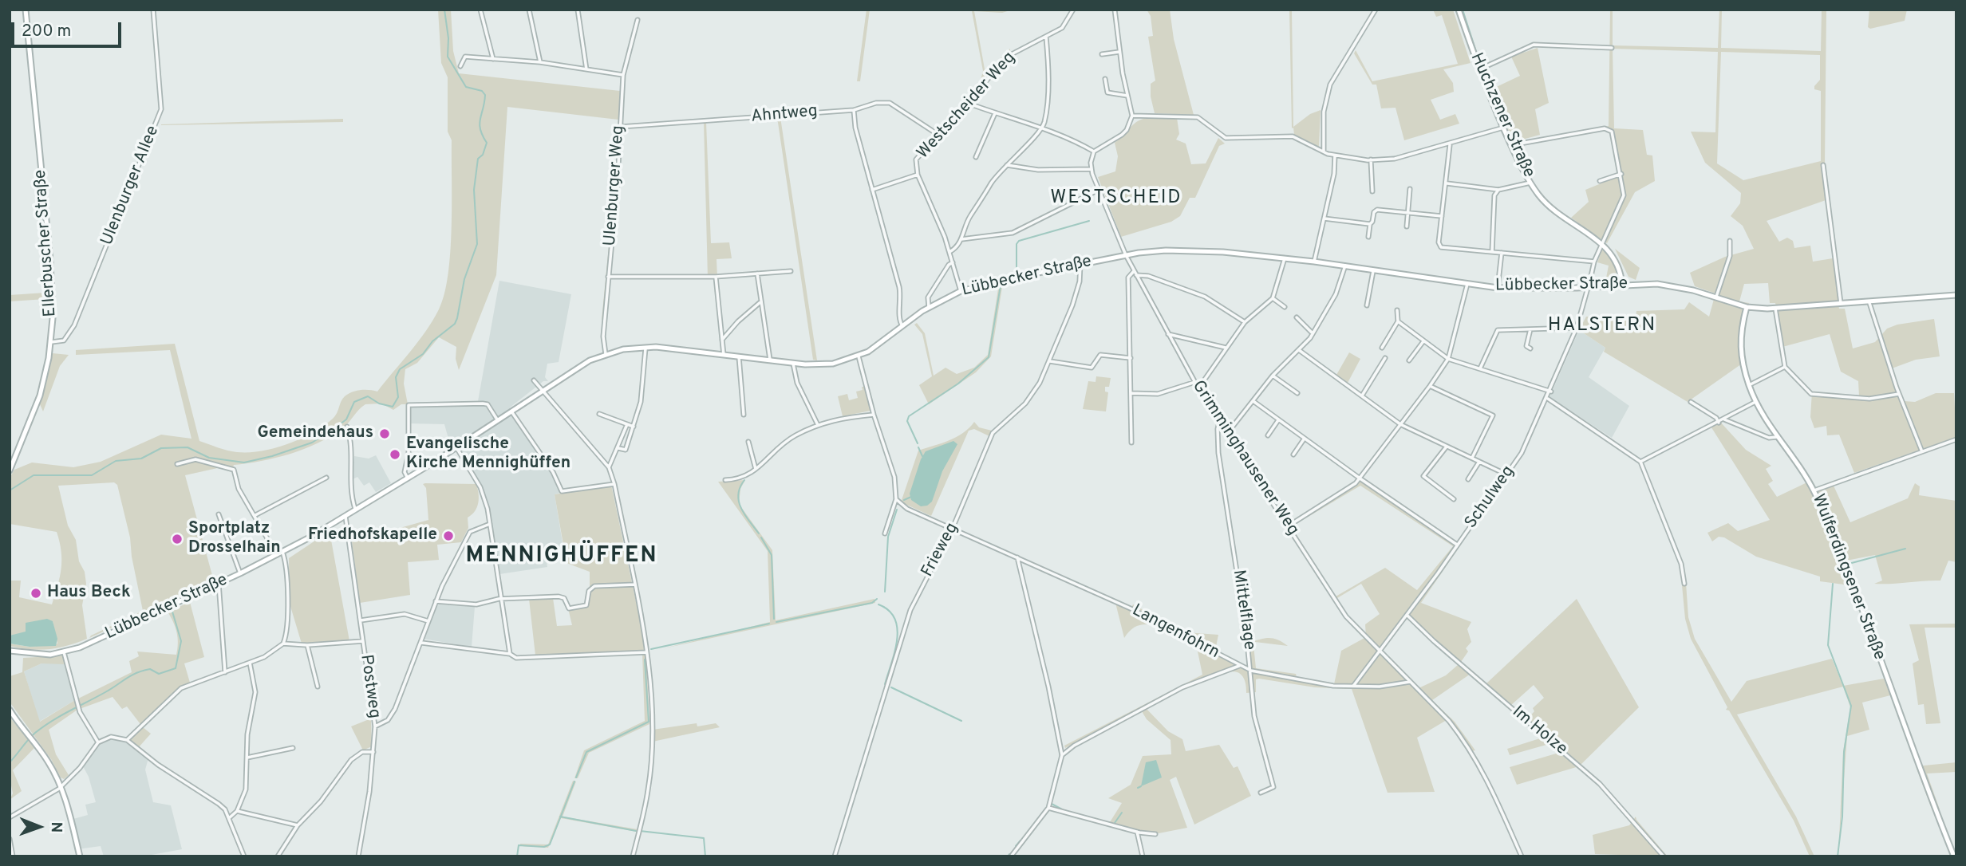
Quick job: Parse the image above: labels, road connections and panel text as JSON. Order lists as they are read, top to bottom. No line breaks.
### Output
{"streets":{"main road":["Huchzener Straße","Ellerbuscher Straße","Lübbecker Straße","Wulferdingsener Straße"],"street":["Westscheider Weg","Ahntweg","Ulenburger Allee","Ulenburger Weg","Grimminghausener Weg","Schulweg","Frieweg","Mittelflage","Langenfohrn","Postweg","Im Holze"]},"crossings":[["Westscheider Weg","Ahntweg"],["Westscheider Weg","Lübbecker Straße"],["Ahntweg","Ulenburger Weg"],["Huchzener Straße","Lübbecker Straße"],["Huchzener Straße","Schulweg"],["Ulenburger Allee","Ellerbuscher Straße"],["Ulenburger Weg","Lübbecker Straße"],["Lübbecker Straße","Grimminghausener Weg"],["Lübbecker Straße","Schulweg"],["Lübbecker Straße","Frieweg"],["Lübbecker Straße","Wulferdingsener Straße"],["Lübbecker Straße","Postweg"],["Grimminghausener Weg","Schulweg"],["Grimminghausener Weg","Mittelflage"],["Grimminghausener Weg","Langenfohrn"],["Schulweg","Langenfohrn"],["Schulweg","Im Holze"],["Frieweg","Langenfohrn"],["Mittelflage","Langenfohrn"]],"districts":["WESTSCHEID","HALSTERN","MENNIGHÜFFEN"],"places":["Gemeindehaus","Evangelische Kirche Mennighüffen","Friedhofskapelle","Sportplatz Drosselhain","Haus Beck"],"scale_bar":"200 m","north":"right"}
